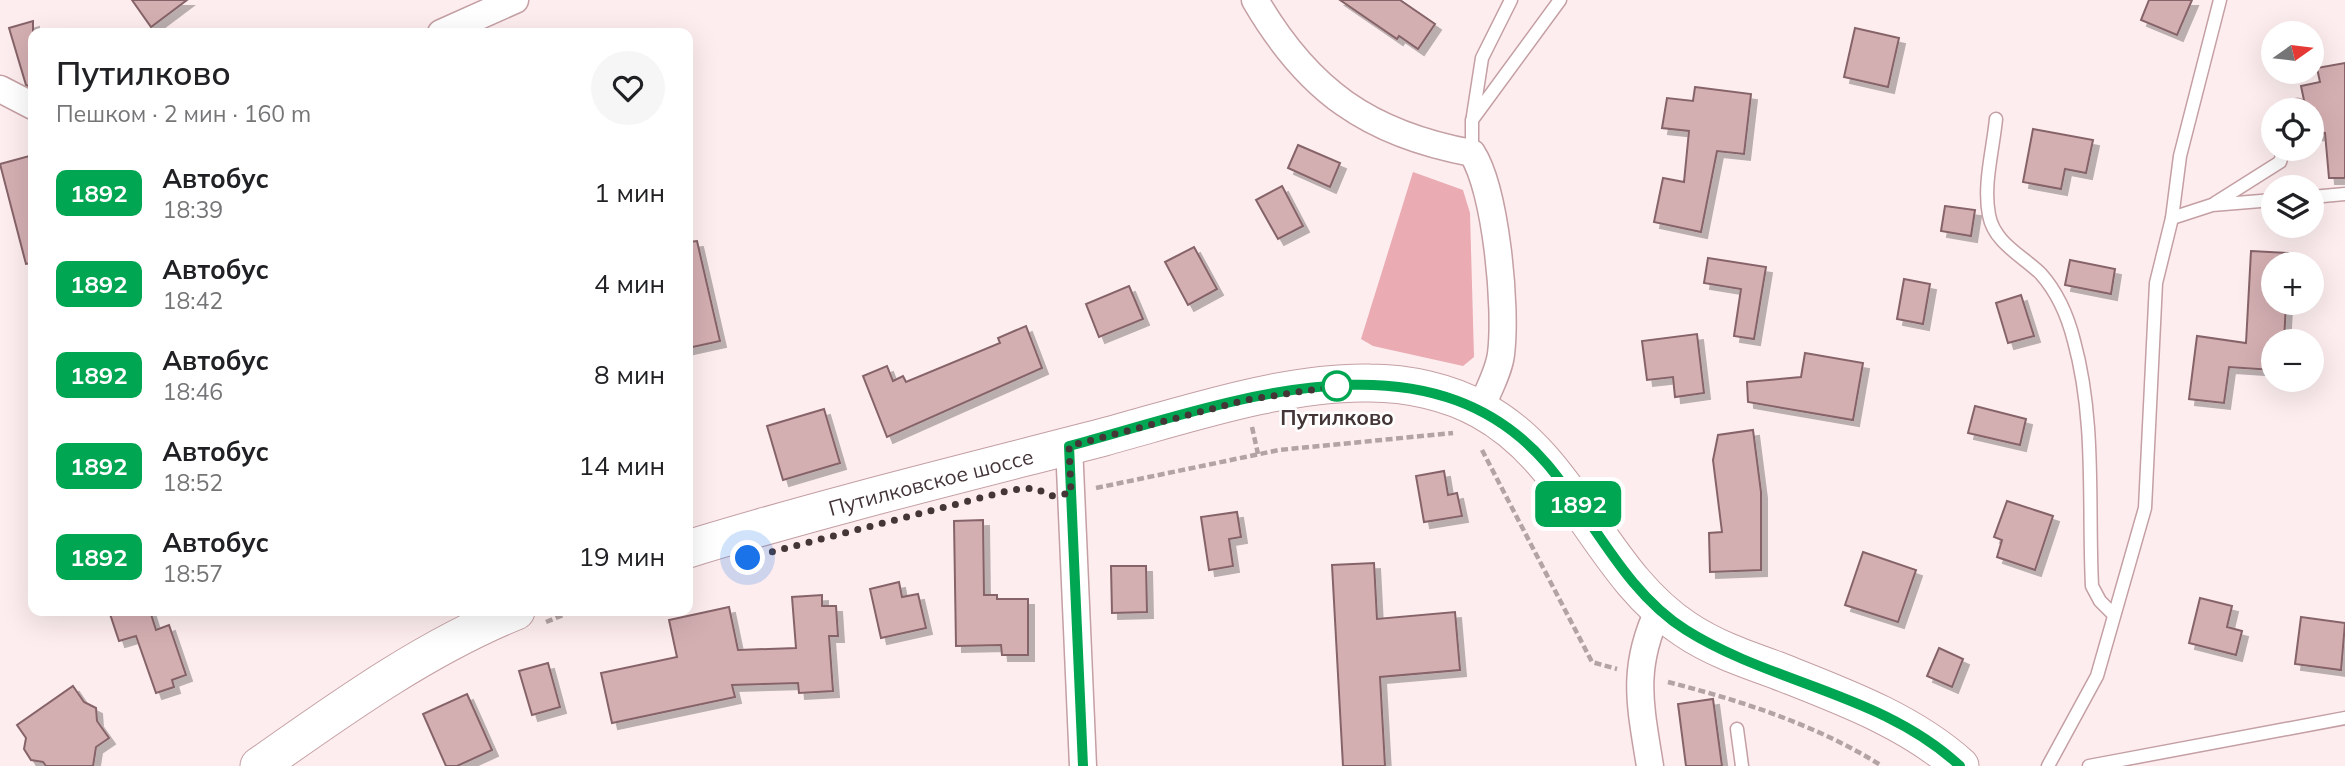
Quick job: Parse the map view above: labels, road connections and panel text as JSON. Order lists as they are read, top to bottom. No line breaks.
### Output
{"streets":{"main road":["Путилковское шоссе"]},"places":["Путилково"],"lines":["bus line 1892"],"north":"right","page":{"on_map":"1892","map_buttons":["+","−"],"heading":["Путилково","Пешком · 2 мин · 160 m"],"list":[{"mark":"1892","name":"Автобус","note":"18:39","value":"1 мин"},{"mark":"1892","name":"Автобус","note":"18:42","value":"4 мин"},{"mark":"1892","name":"Автобус","note":"18:46","value":"8 мин"},{"mark":"1892","name":"Автобус","note":"18:52","value":"14 мин"},{"mark":"1892","name":"Автобус","note":"18:57","value":"19 мин"}]}}
